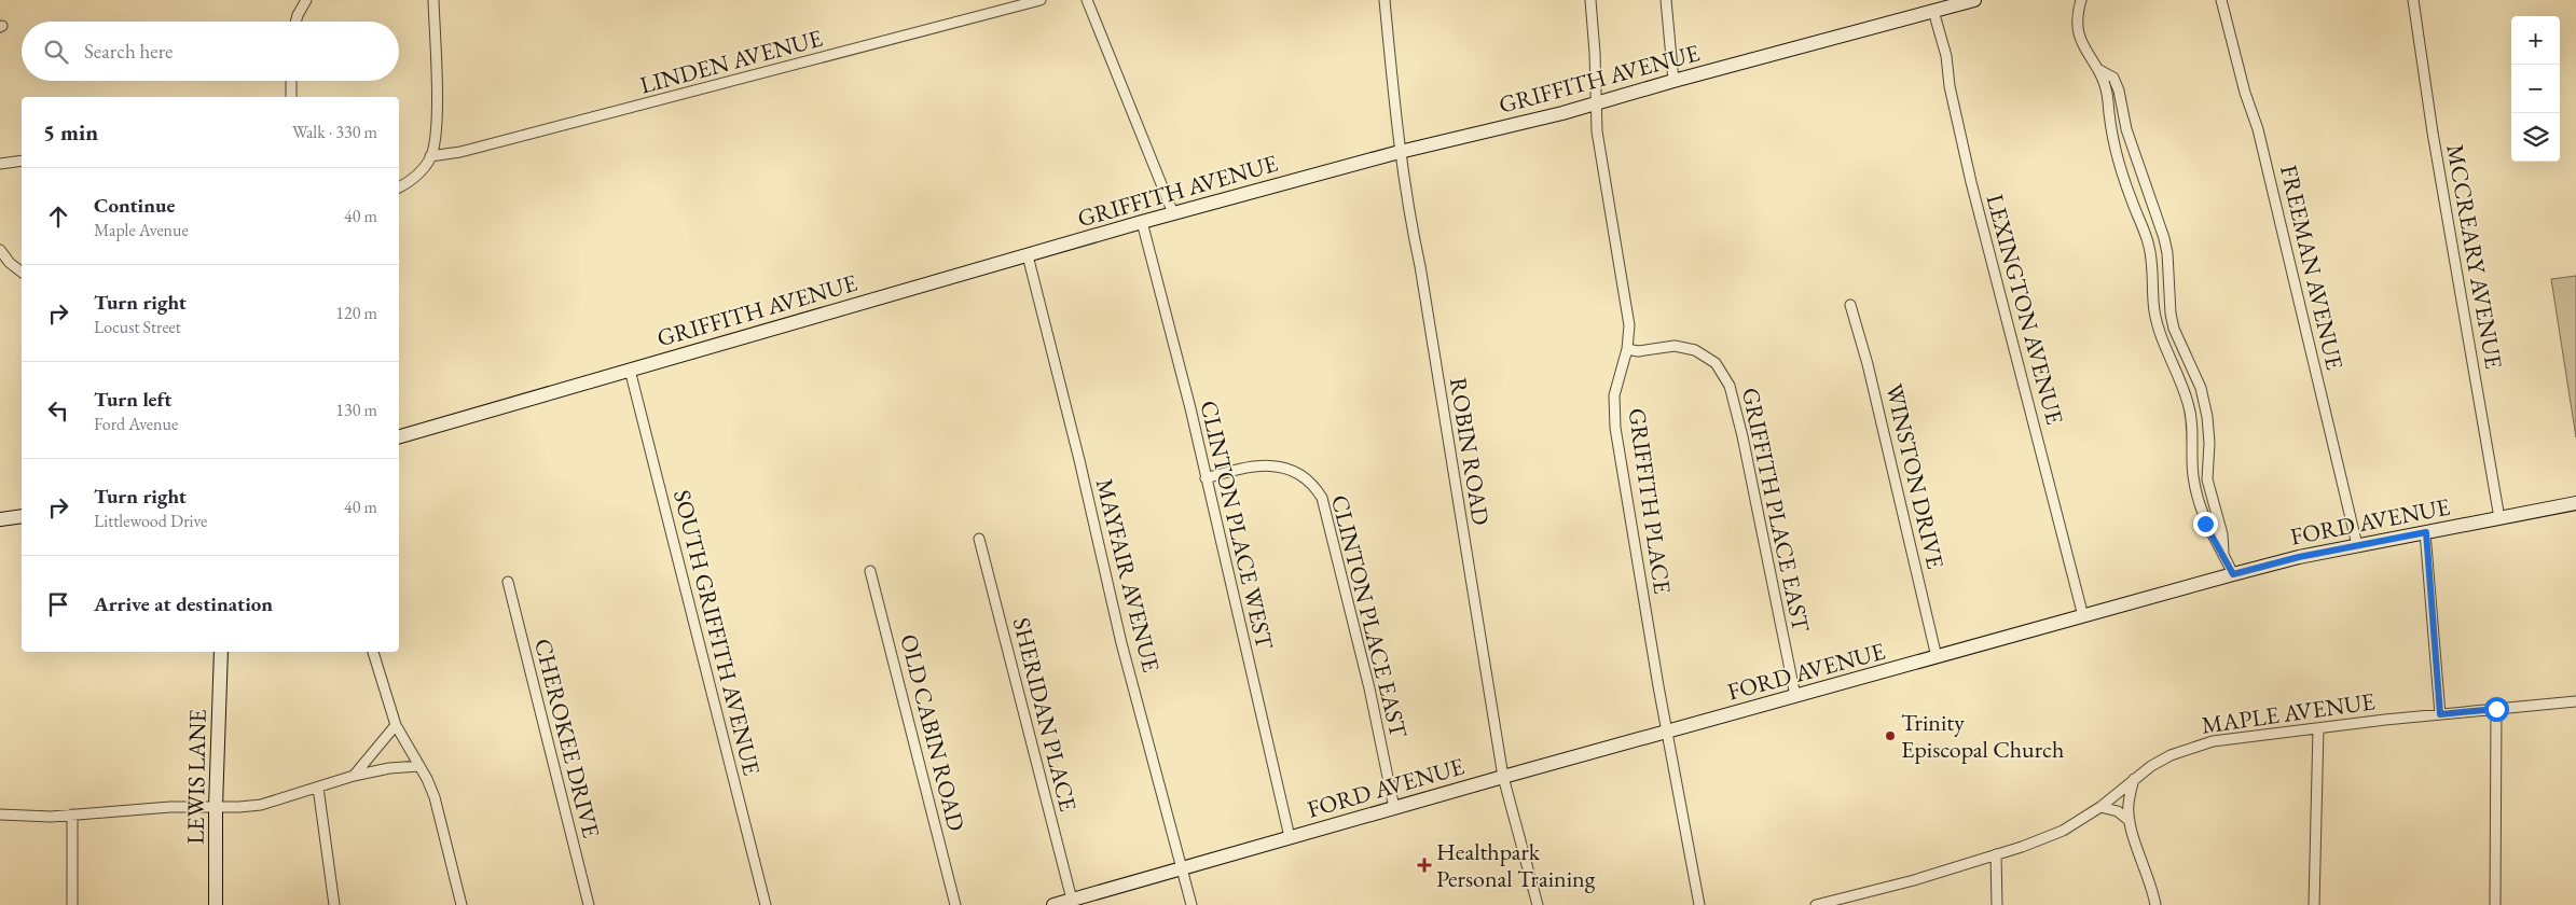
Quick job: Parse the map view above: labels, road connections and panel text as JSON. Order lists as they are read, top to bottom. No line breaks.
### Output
{"streets":{"street":["LINDEN AVENUE","GRIFFITH AVENUE","MCCREARY AVENUE","FREEMAN AVENUE","LEXINGTON AVENUE","ROBIN ROAD","WINSTON DRIVE","GRIFFITH PLACE","GRIFFITH PLACE EAST","FORD AVENUE","CLINTON PLACE WEST","MAYFAIR AVENUE","CLINTON PLACE EAST","SOUTH GRIFFITH AVENUE","MAPLE AVENUE","SHERIDAN PLACE","OLD CABIN ROAD","CHEROKEE DRIVE","LEWIS LANE"]},"crossings":[["GRIFFITH AVENUE","LEXINGTON AVENUE"],["GRIFFITH AVENUE","ROBIN ROAD"],["GRIFFITH AVENUE","GRIFFITH PLACE"],["GRIFFITH AVENUE","CLINTON PLACE WEST"],["GRIFFITH AVENUE","MAYFAIR AVENUE"],["GRIFFITH AVENUE","SOUTH GRIFFITH AVENUE"],["MCCREARY AVENUE","FORD AVENUE"],["FREEMAN AVENUE","FORD AVENUE"],["LEXINGTON AVENUE","FORD AVENUE"],["ROBIN ROAD","FORD AVENUE"],["WINSTON DRIVE","FORD AVENUE"],["GRIFFITH PLACE","GRIFFITH PLACE EAST"],["GRIFFITH PLACE","FORD AVENUE"],["GRIFFITH PLACE EAST","FORD AVENUE"],["FORD AVENUE","CLINTON PLACE WEST"],["FORD AVENUE","MAYFAIR AVENUE"],["FORD AVENUE","CLINTON PLACE EAST"],["FORD AVENUE","SHERIDAN PLACE"],["CLINTON PLACE WEST","CLINTON PLACE EAST"]],"places":{"other":["Trinity Episcopal Church"],"health":["Healthpark Personal Training"]},"page":{"map_buttons":["+","−"],"search":"Search here","heading":["5 min","Walk · 330 m"],"list":[["Continue","Maple Avenue","40 m"],["Turn right","Locust Street","120 m"],["Turn left","Ford Avenue","130 m"],["Turn right","Littlewood Drive","40 m"],"Arrive at destination"]}}
